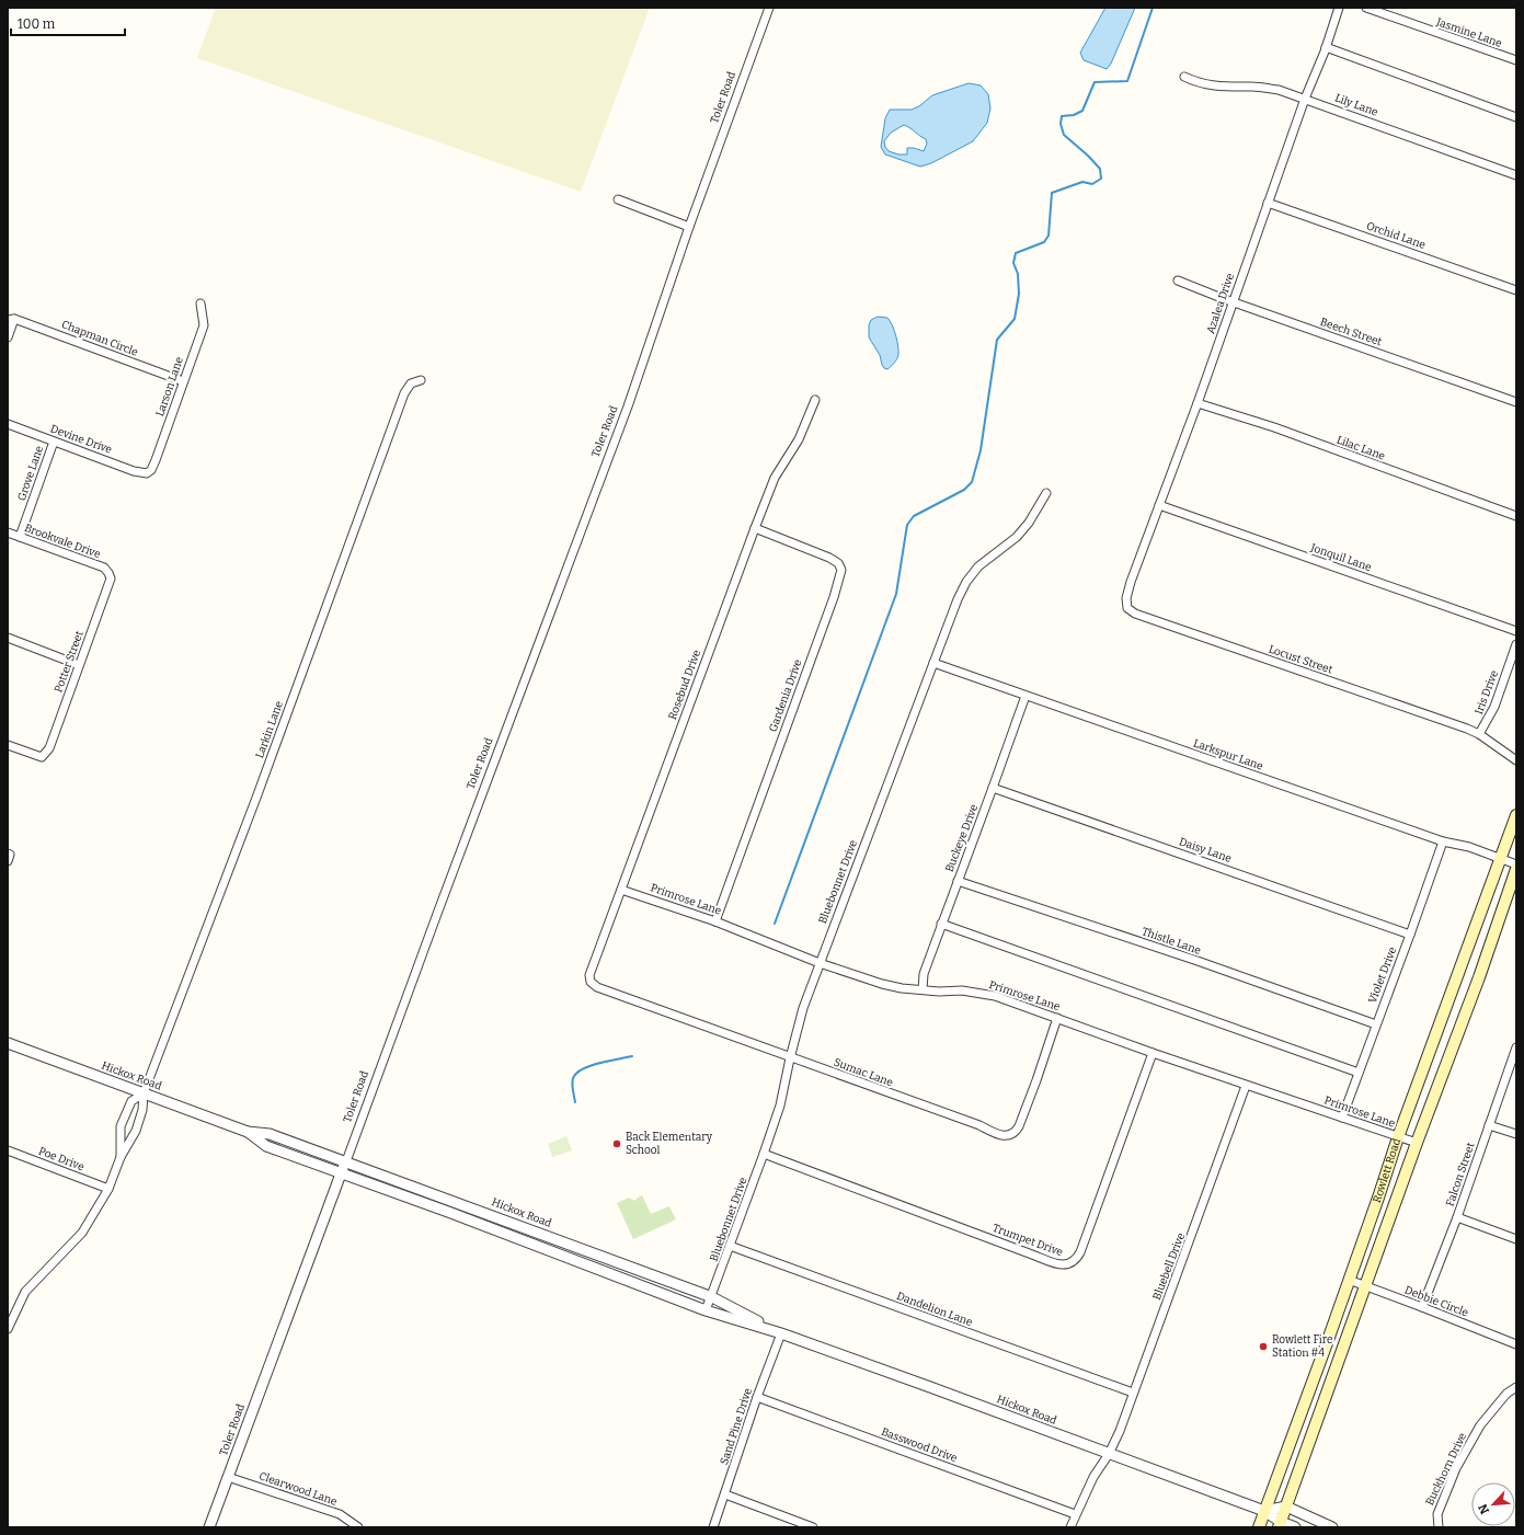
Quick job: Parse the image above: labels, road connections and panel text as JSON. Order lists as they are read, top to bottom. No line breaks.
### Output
{"streets":{"main road":["Rowlett Road"],"street":["Jasmine Lane","Toler Road","Lily Lane","Orchid Lane","Azalea Drive","Beech Street","Chapman Circle","Larson Lane","Devine Drive","Lilac Lane","Grove Lane","Brookvale Drive","Jonquil Lane","Locust Street","Potter Street","Rosebud Drive","Iris Drive","Gardenia Drive","Larkin Lane","Larkspur Lane","Buckeye Drive","Daisy Lane","Bluebonnet Drive","Primrose Lane","Thistle Lane","Violet Drive","Sumac Lane","Hickox Road","Poe Drive","Falcon Street","Trumpet Drive","Bluebell Drive","Debbie Circle","Dandelion Lane","Sand Pine Drive","Basswood Drive","Buckhorn Drive","Clearwood Lane"]},"crossings":[["Toler Road","Hickox Road"],["Toler Road","Clearwood Lane"],["Lily Lane","Azalea Drive"],["Orchid Lane","Azalea Drive"],["Azalea Drive","Beech Street"],["Azalea Drive","Lilac Lane"],["Azalea Drive","Jonquil Lane"],["Azalea Drive","Locust Street"],["Chapman Circle","Larson Lane"],["Larson Lane","Devine Drive"],["Devine Drive","Grove Lane"],["Grove Lane","Brookvale Drive"],["Brookvale Drive","Potter Street"],["Locust Street","Iris Drive"],["Rosebud Drive","Gardenia Drive"],["Rosebud Drive","Primrose Lane"],["Rosebud Drive","Sumac Lane"],["Gardenia Drive","Primrose Lane"],["Larkin Lane","Hickox Road"],["Larkspur Lane","Buckeye Drive"],["Larkspur Lane","Bluebonnet Drive"],["Larkspur Lane","Violet Drive"],["Larkspur Lane","Rowlett Road"],["Buckeye Drive","Daisy Lane"],["Buckeye Drive","Primrose Lane"],["Buckeye Drive","Thistle Lane"],["Daisy Lane","Violet Drive"],["Bluebonnet Drive","Primrose Lane"],["Bluebonnet Drive","Sumac Lane"],["Bluebonnet Drive","Hickox Road"],["Bluebonnet Drive","Trumpet Drive"],["Bluebonnet Drive","Dandelion Lane"],["Primrose Lane","Violet Drive"],["Primrose Lane","Sumac Lane"],["Primrose Lane","Rowlett Road"],["Primrose Lane","Trumpet Drive"],["Primrose Lane","Bluebell Drive"],["Thistle Lane","Violet Drive"],["Hickox Road","Rowlett Road"],["Hickox Road","Bluebell Drive"],["Hickox Road","Sand Pine Drive"],["Rowlett Road","Debbie Circle"],["Falcon Street","Debbie Circle"],["Bluebell Drive","Dandelion Lane"],["Bluebell Drive","Basswood Drive"],["Sand Pine Drive","Basswood Drive"]],"places":["Back Elementary School","Rowlett Fire Station #4"],"scale_bar":"100 m","north":"bottom left"}
